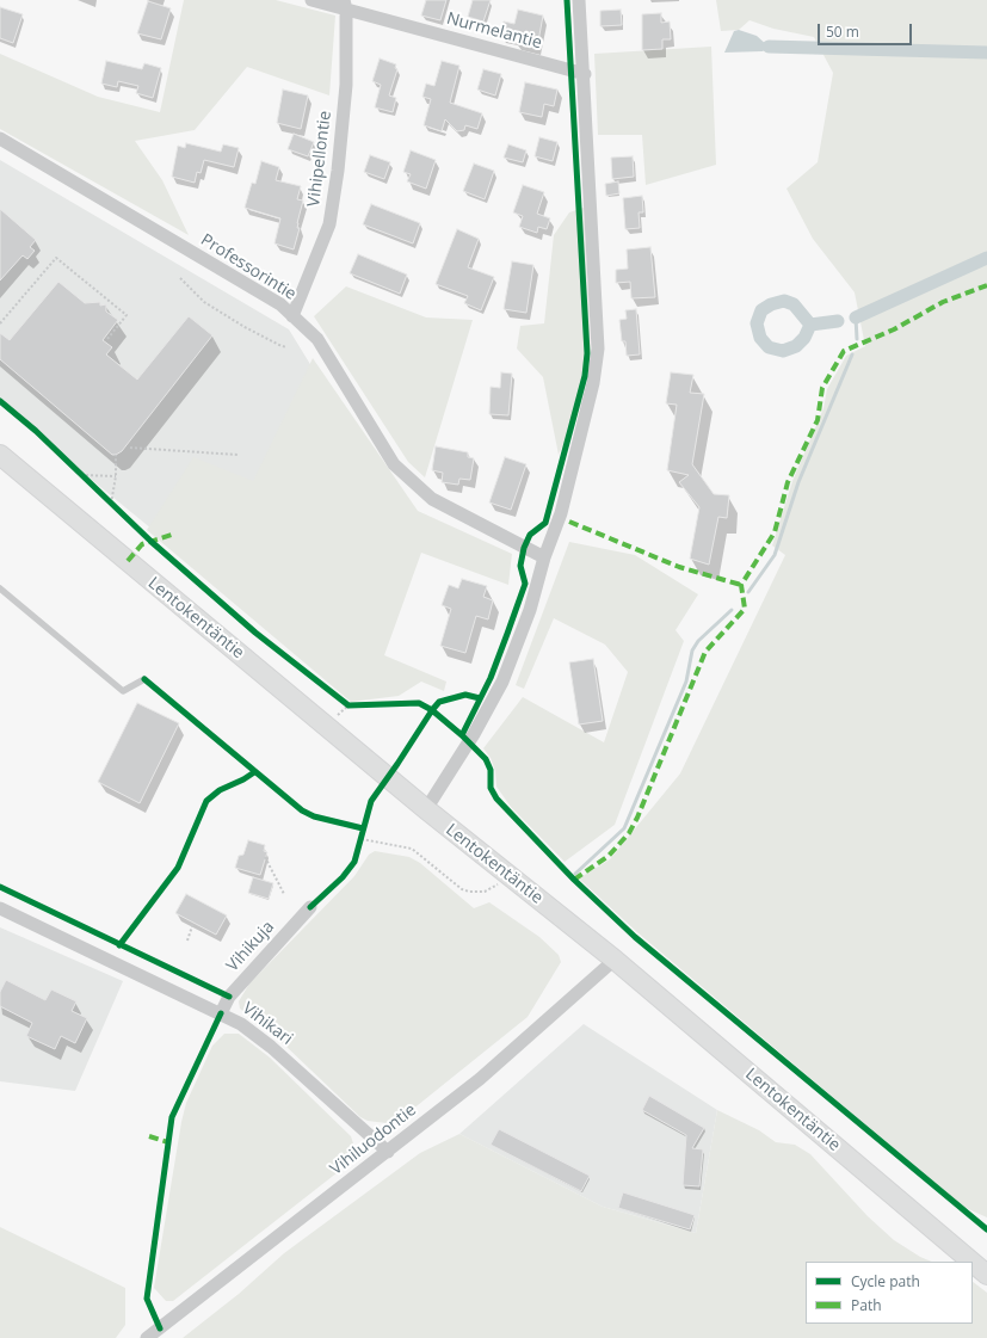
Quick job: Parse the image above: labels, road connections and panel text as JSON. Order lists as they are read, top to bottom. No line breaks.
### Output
{"streets":{"main road":["Lentokentäntie"],"street":["Nurmelantie","Vihipellontie","Professorintie","Vihikuja","Vihikari","Vihiluodontie"]},"crossings":[["Nurmelantie","Vihipellontie"],["Vihipellontie","Professorintie"],["Lentokentäntie","Vihiluodontie"],["Vihikuja","Vihikari"],["Vihikari","Vihiluodontie"]],"legend":["Cycle path","Path"],"scale_bar":"50 m"}
